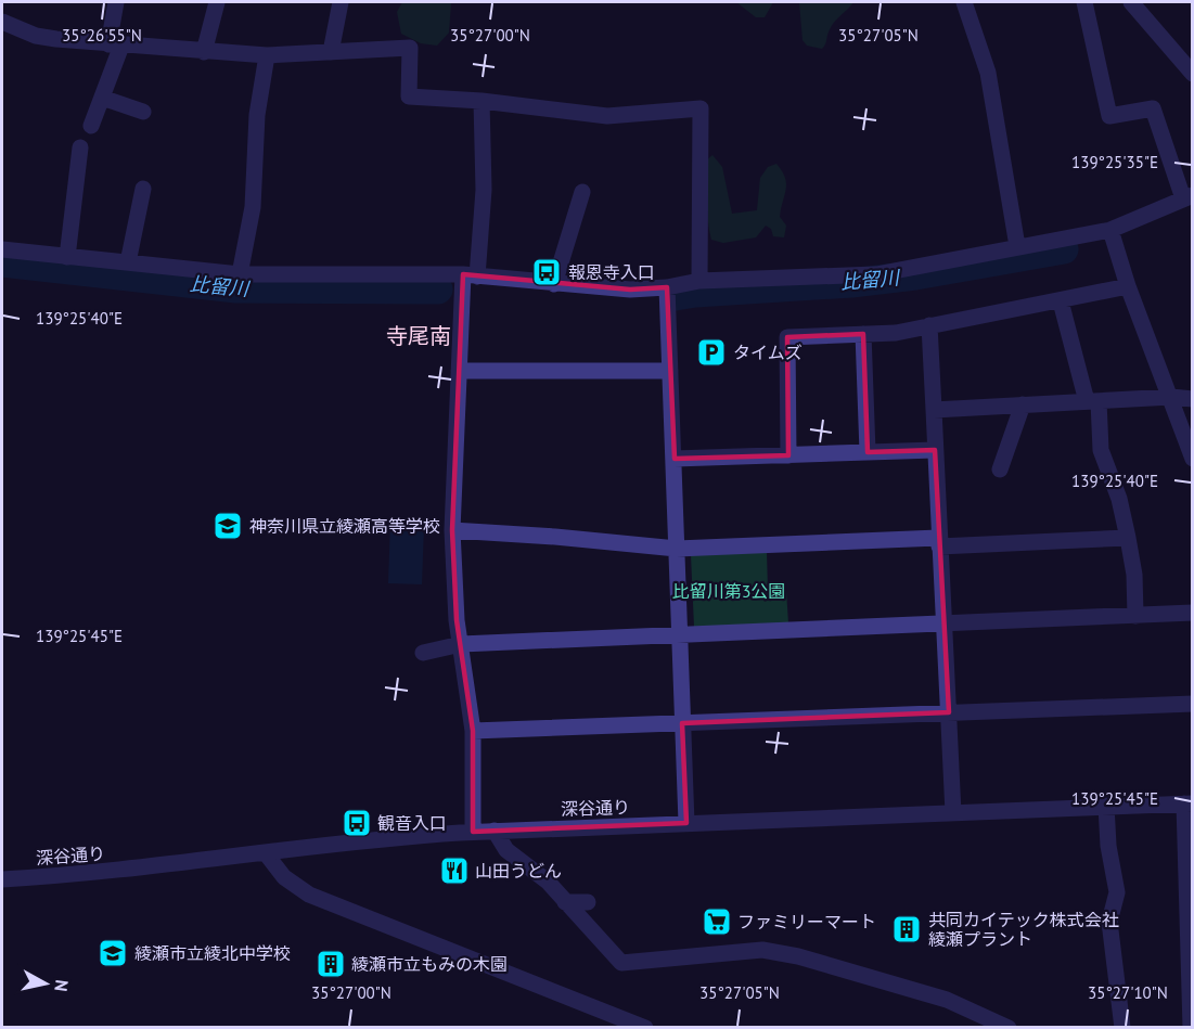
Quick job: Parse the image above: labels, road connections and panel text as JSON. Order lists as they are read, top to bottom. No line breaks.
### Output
{"streets":{"street":["深谷通り"]},"districts":["寺尾南"],"water":["比留川"],"parks":["比留川第3公園"],"places":{"bus stop":["報恩寺入口","観音入口"],"parking":["タイムズ"],"school or university":["神奈川県立綾瀬高等学校","綾瀬市立綾北中学校"],"restaurant":["山田うどん"],"supermarket":["ファミリーマート"],"building":["共同カイテック株式会社 綾瀬プラント","綾瀬市立もみの木園"]},"north":"right","coordinates":["35°26'55\"N","35°27'00\"N","35°27'05\"N","139°25'35\"E","139°25'40\"E","139°25'45\"E","35°27'10\"N"]}
